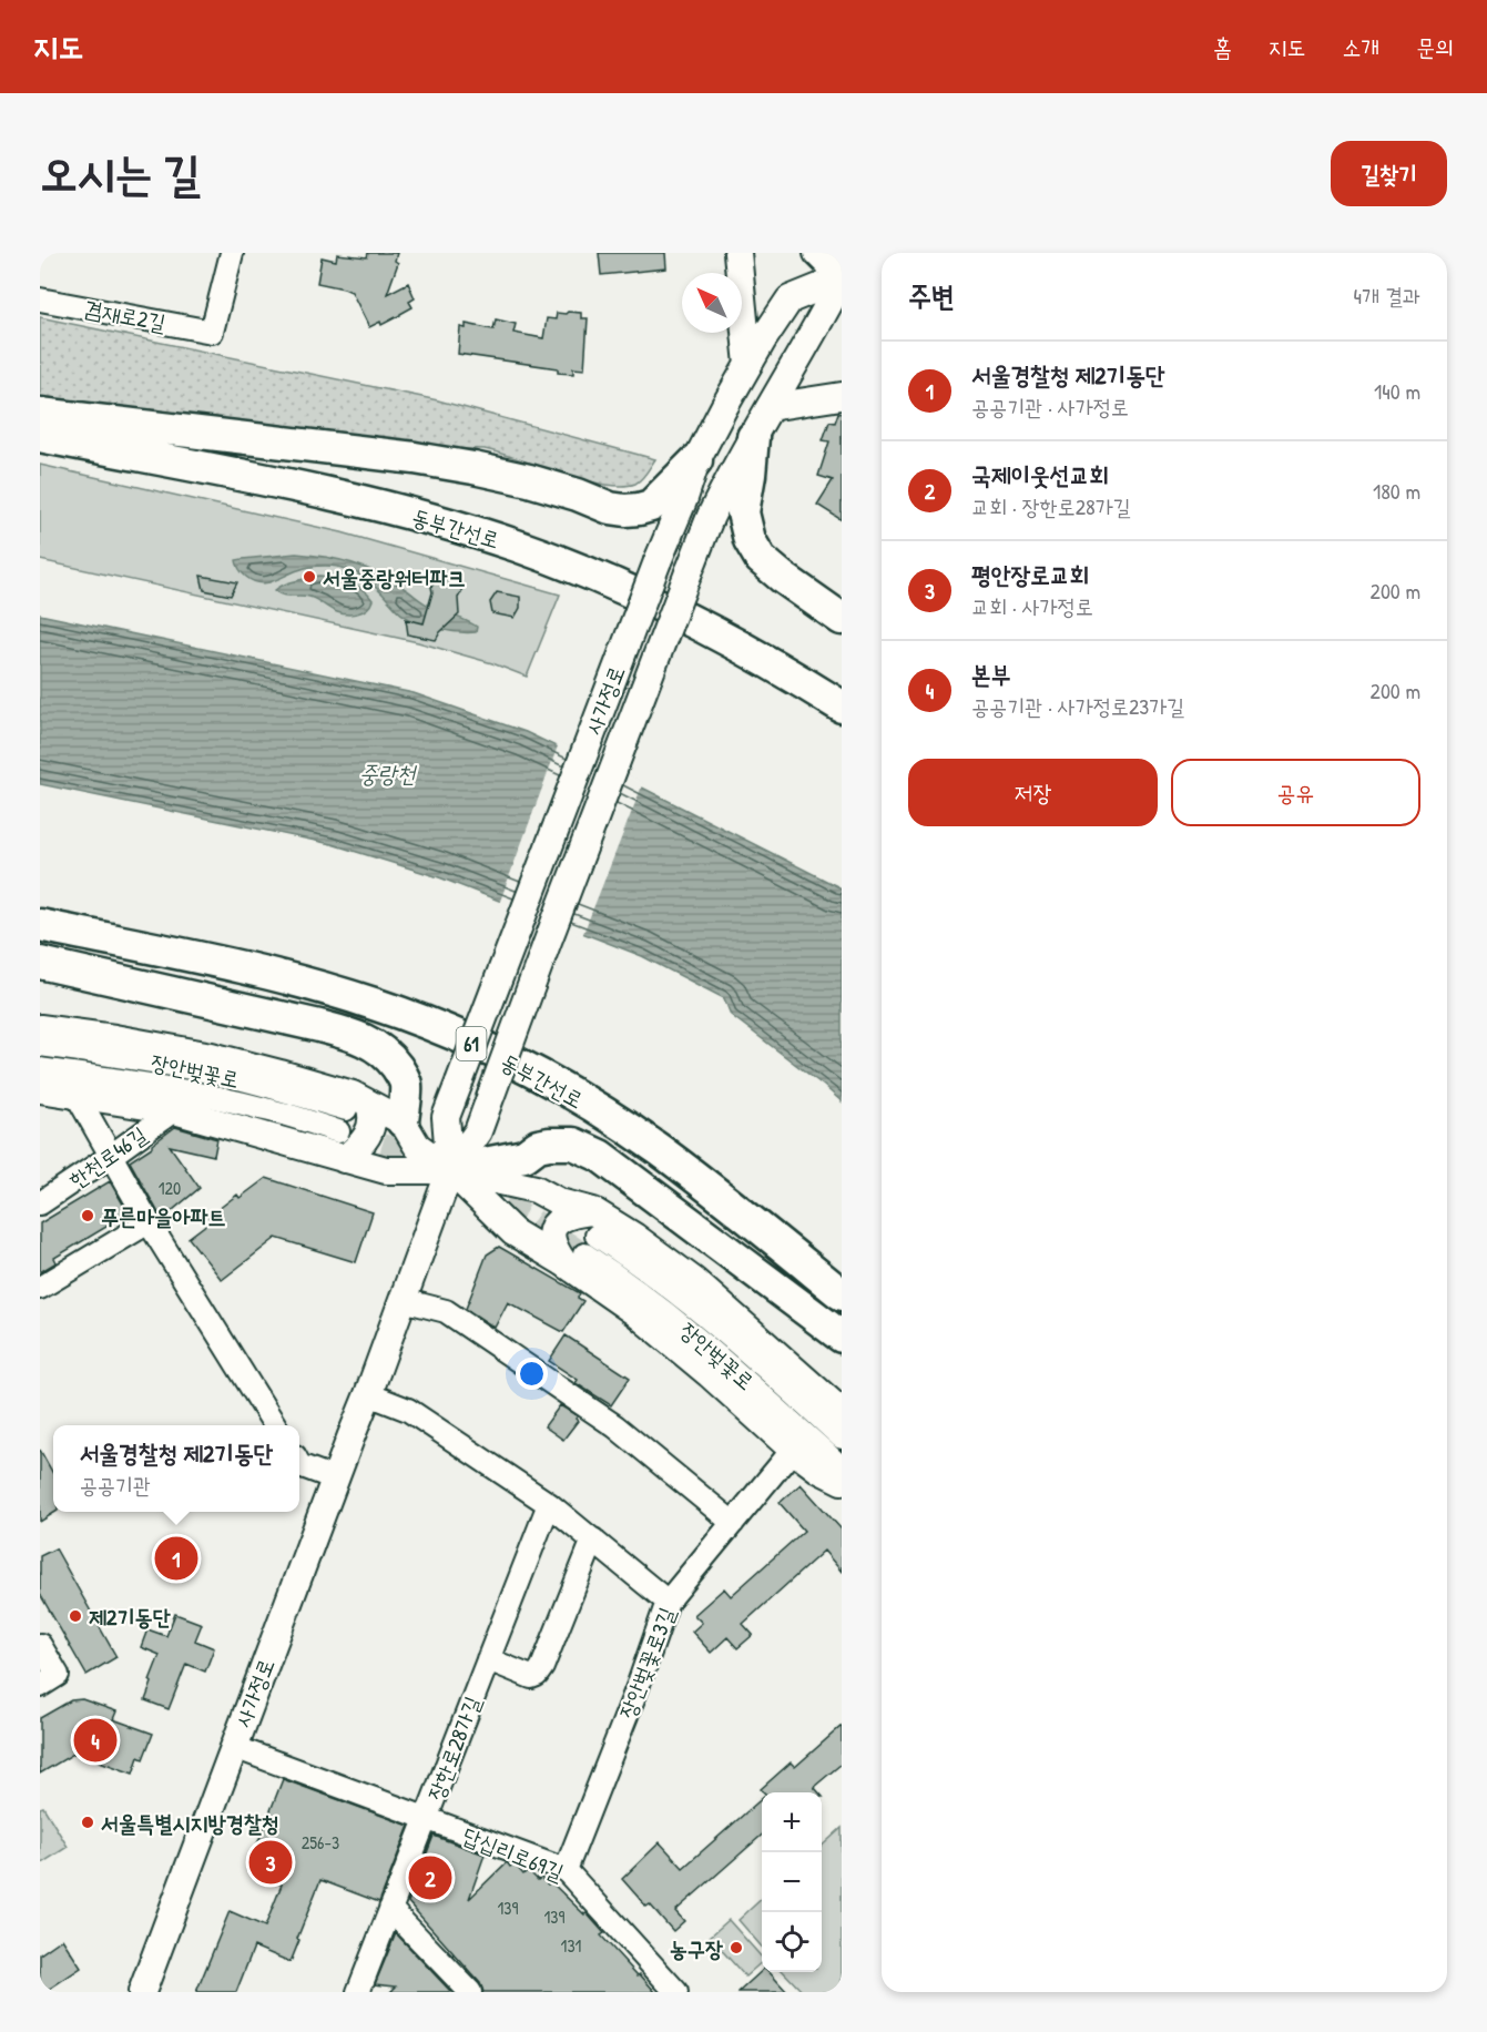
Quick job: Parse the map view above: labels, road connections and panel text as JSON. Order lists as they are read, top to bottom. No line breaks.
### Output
{"streets":{"highway":["동부간선로","61"],"main road":["사가정로"],"street":["겸재로2길","장안벚꽃로","한천로46길","장안벚꽃로3길","장한로28가길","답십리로69길"]},"crossings":[["사가정로","답십리로69길"],["장안벚꽃로3길","답십리로69길"],["장한로28가길","답십리로69길"]],"water":["중랑천"],"places":["서울중랑워터파크","푸른마을아파트","제2기동단","서울특별시지방경찰청","농구장"],"house_numbers":["120","256-3","139","139","131"],"north":"top left","page":{"header":"지도","nav":["홈","지도","소개","문의"],"title":"오시는 길","buttons":["길찾기",["저장","공유"]],"heading":["주변","4개 결과"],"list":[{"mark":"1","name":"서울경찰청 제2기동단","note":"공공기관 · 사가정로","value":"140 m"},{"mark":"2","name":"국제이웃선교회","note":"교회 · 장한로28가길","value":"180 m"},{"mark":"3","name":"평안장로교회","note":"교회 · 사가정로","value":"200 m"},{"mark":"4","name":"본부","note":"공공기관 · 사가정로23가길","value":"200 m"}],"popup":["서울경찰청 제2기동단","공공기관"],"pins":["1","4","3","2"],"map_buttons":["+","−"]}}
